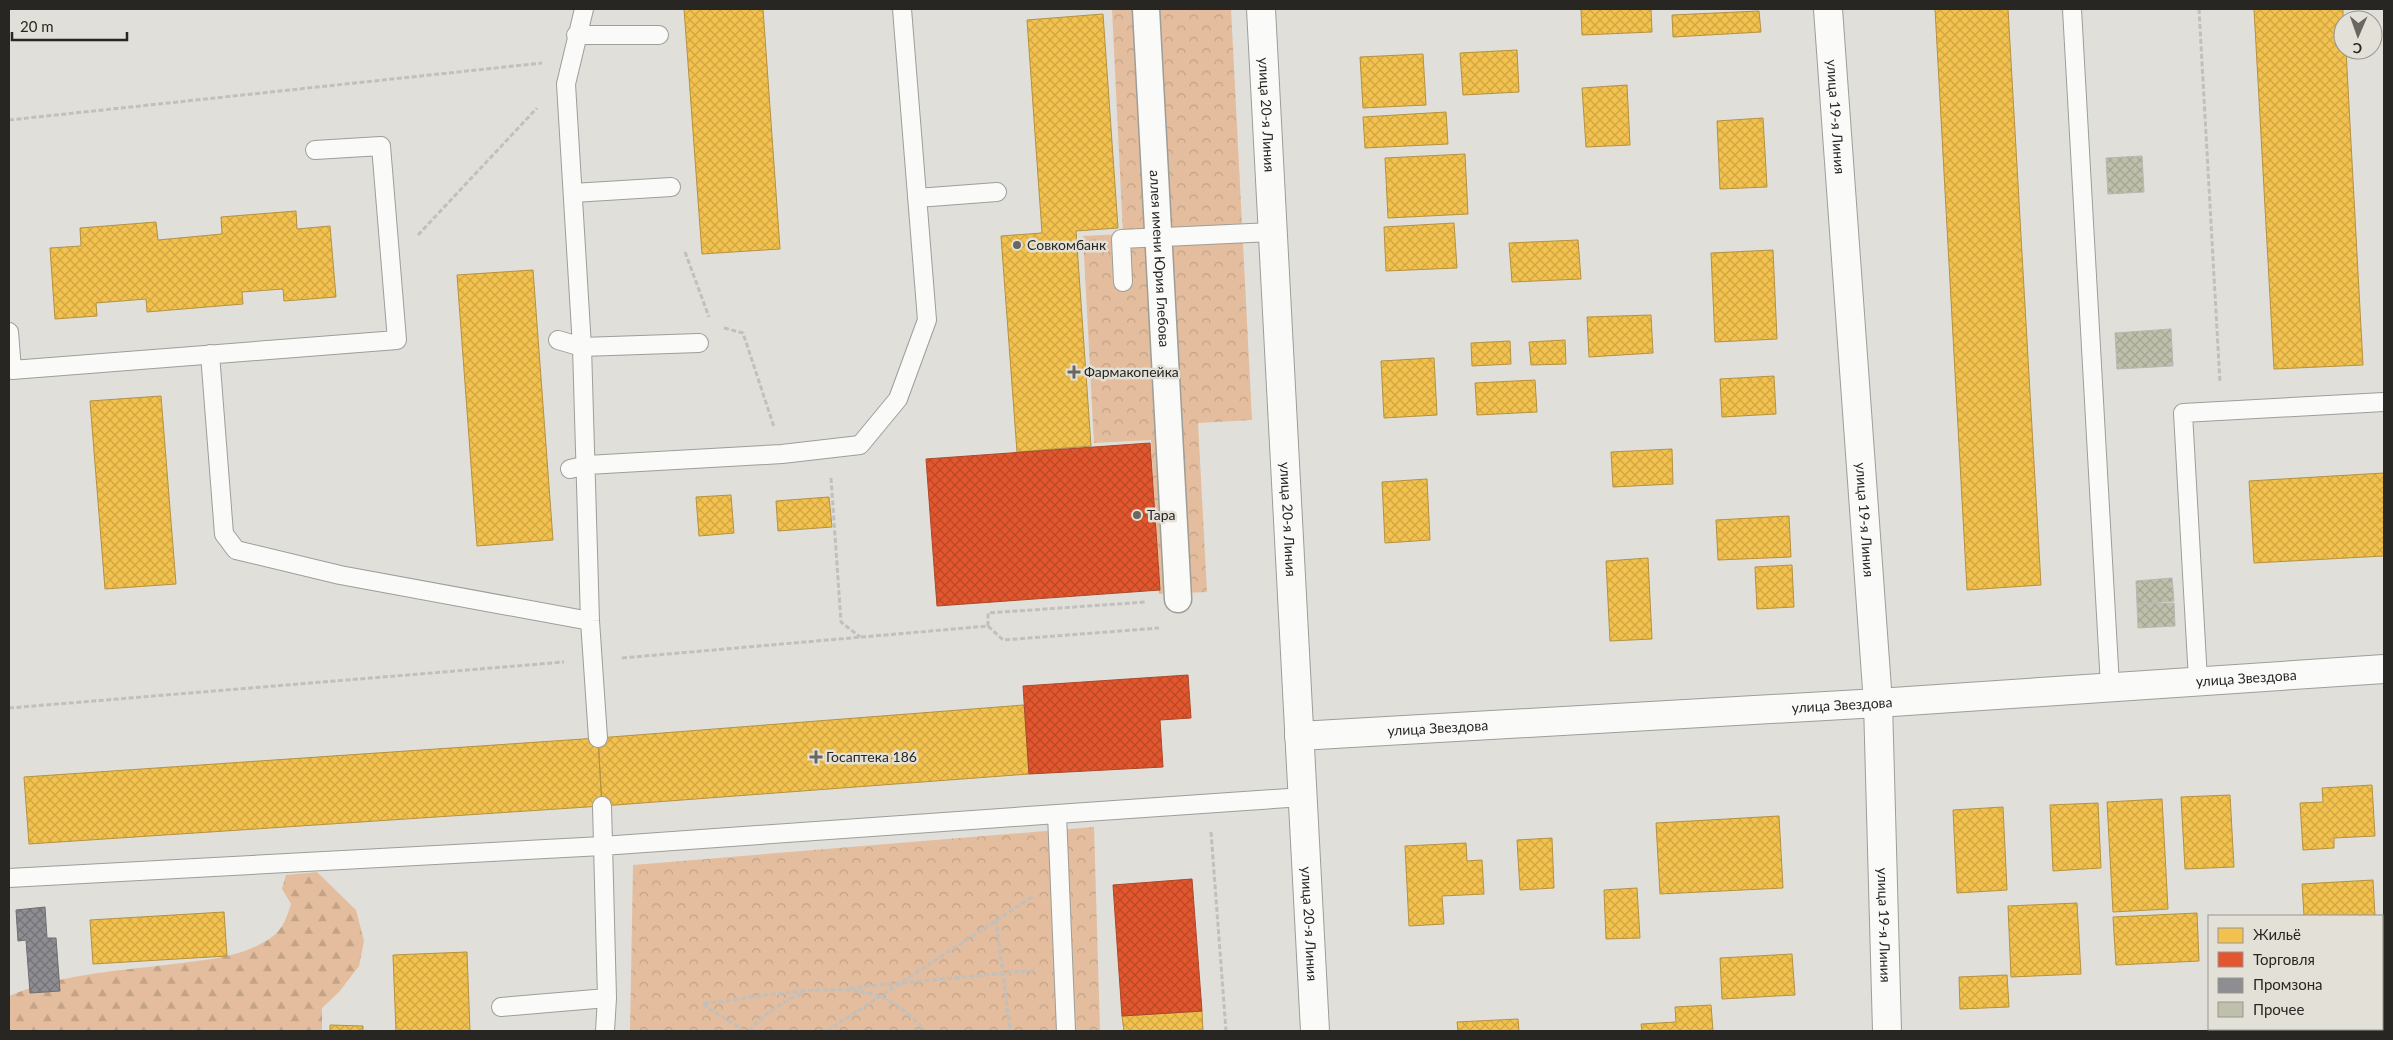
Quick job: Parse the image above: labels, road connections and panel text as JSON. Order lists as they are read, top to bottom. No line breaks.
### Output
{"streets":{"street":["улица 20-я Линия","улица 19-я Линия","аллея имени Юрия Глебова","улица Звездова"]},"crossings":[["улица 20-я Линия","улица Звездова"],["улица 19-я Линия","улица Звездова"]],"places":{"other":["Совкомбанк","Тара"],"health":["Фармакопейка","Госаптека 186"]},"legend":["Жильё","Торговля","Промзона","Прочее"],"scale_bar":"20 m","north":"bottom"}
